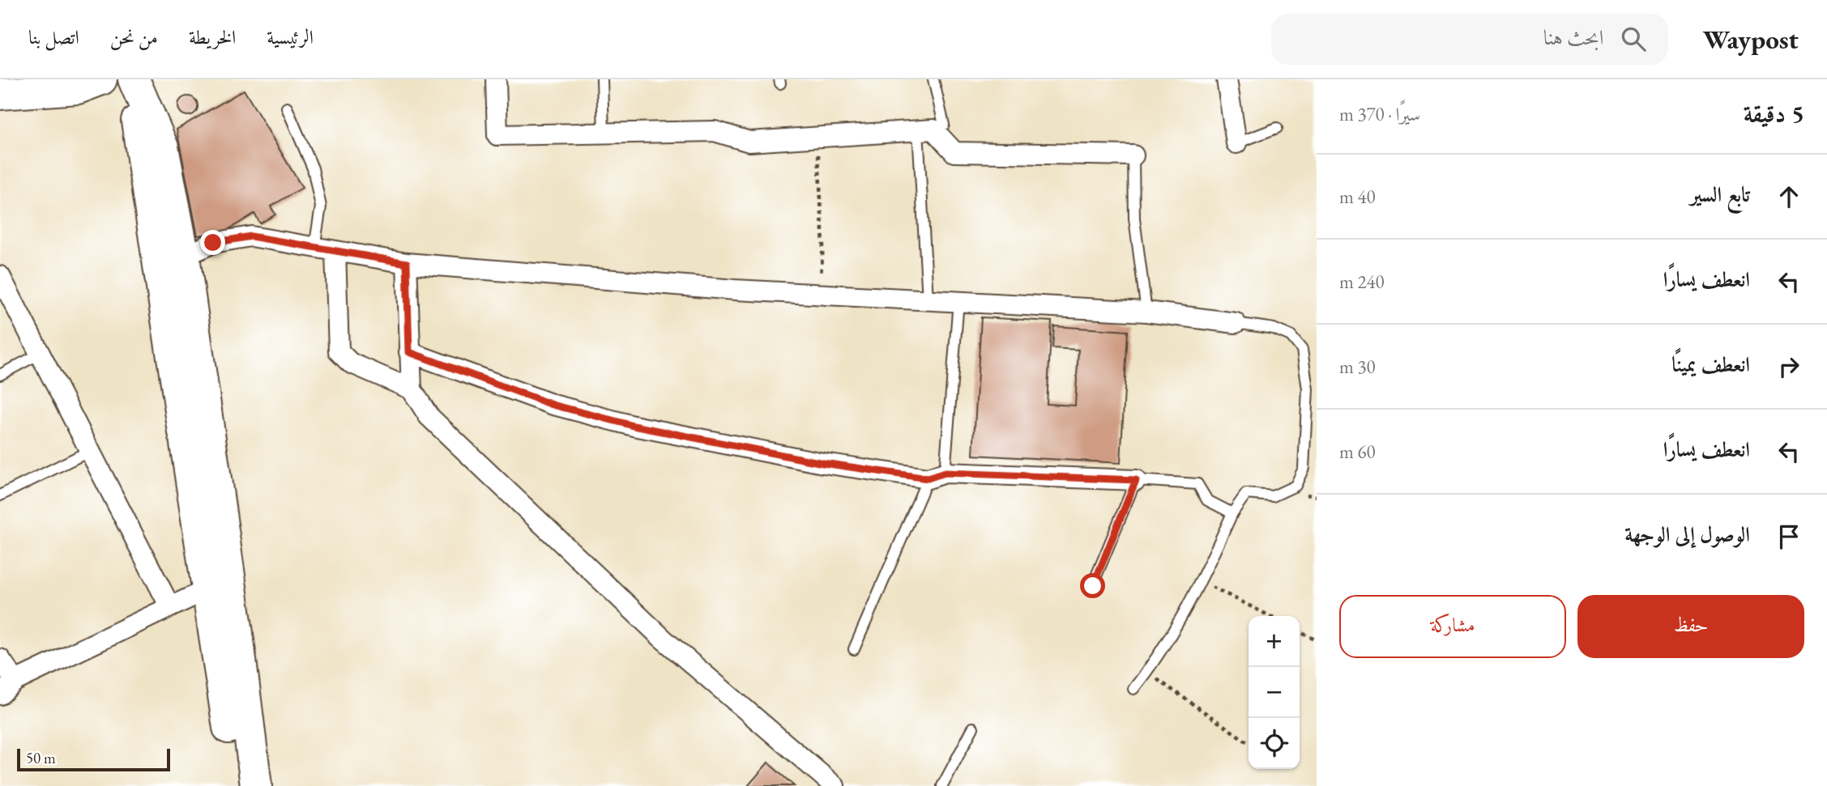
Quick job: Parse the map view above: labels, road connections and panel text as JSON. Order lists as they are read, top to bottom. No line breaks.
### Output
{"scale_bar":"50 m","page":{"header":"Waypost","search":"ابحث هنا","nav":["الرئيسية","الخريطة","من نحن","اتصل بنا"],"heading":["5 دقيقة","سيرًا · 370 m"],"list":[["تابع السير","40 m"],["انعطف يسارًا","240 m"],["انعطف يمينًا","30 m"],["انعطف يسارًا","60 m"],"الوصول إلى الوجهة"],"buttons":["حفظ","مشاركة"],"map_buttons":["+","−"],"scale":"50 m"}}
